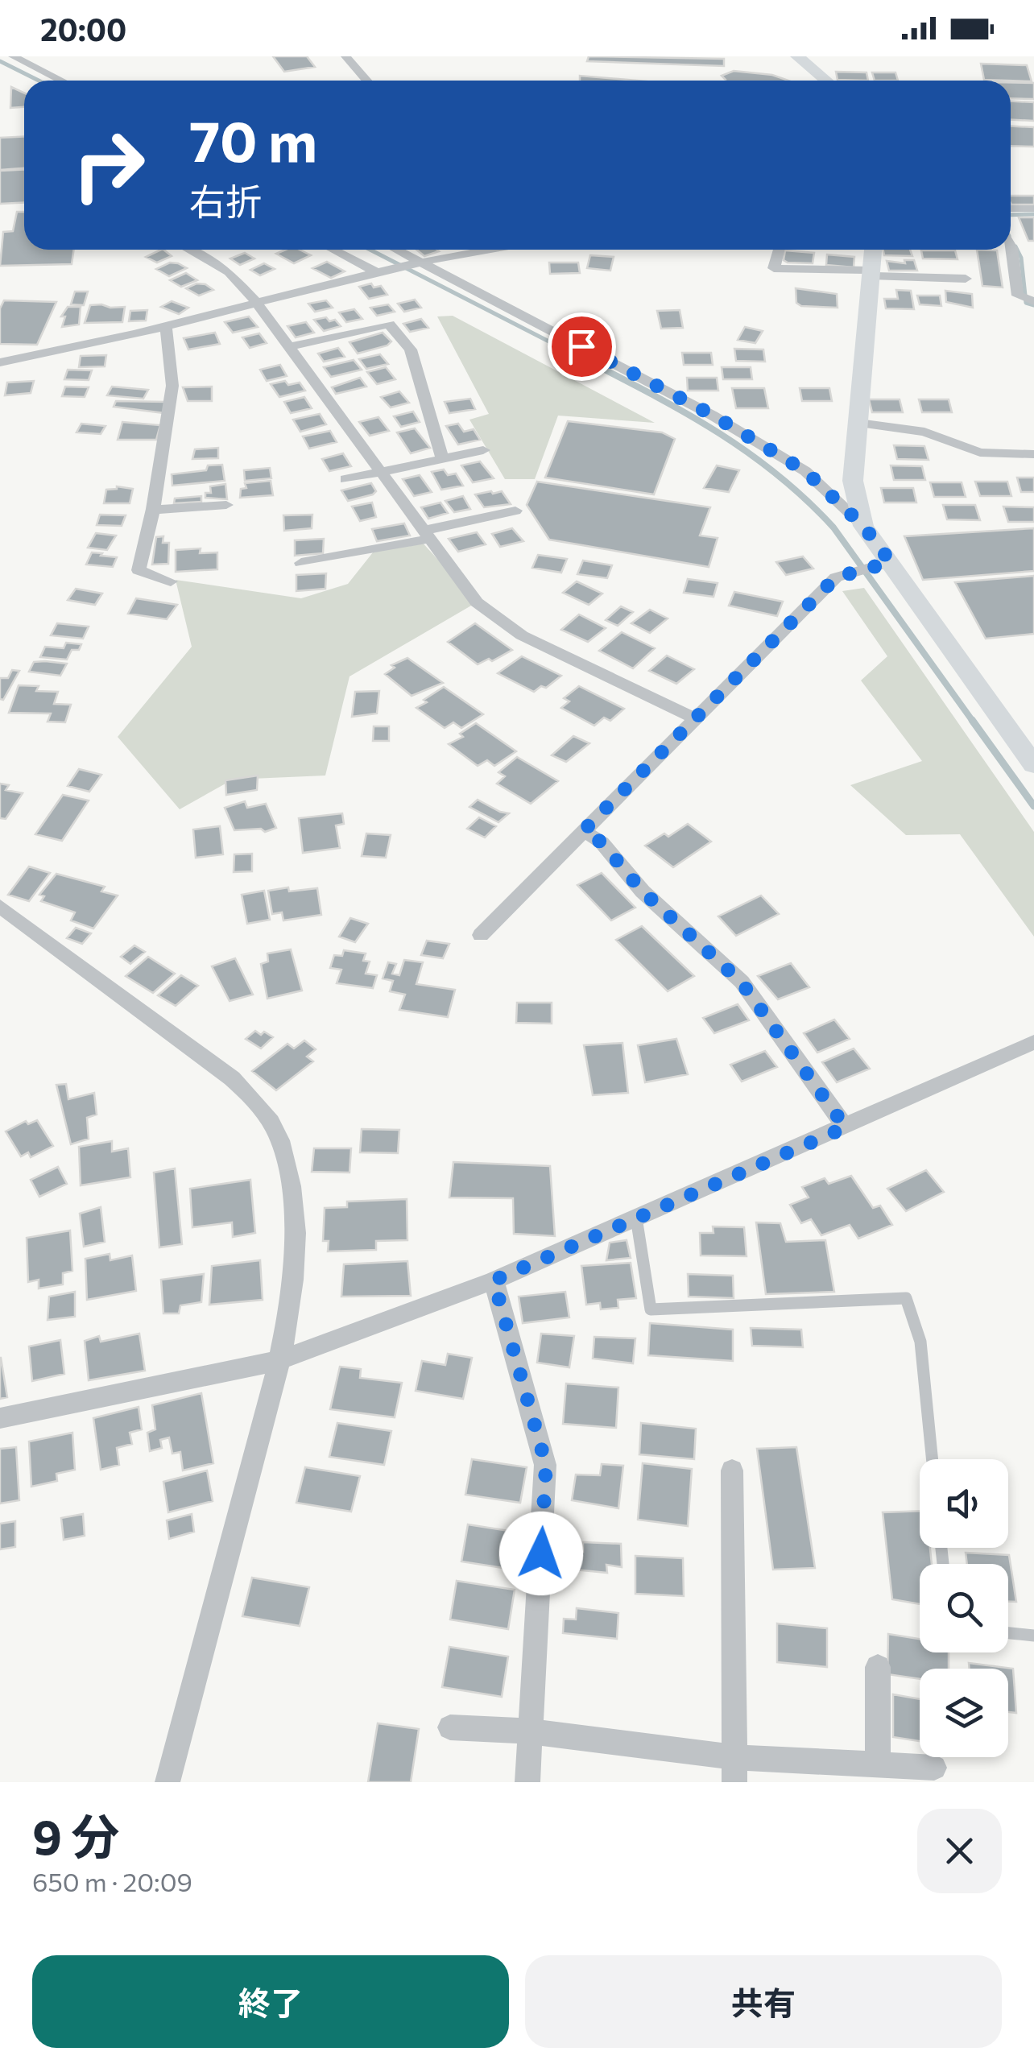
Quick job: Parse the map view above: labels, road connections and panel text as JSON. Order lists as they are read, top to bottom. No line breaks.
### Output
{"page":{"status":"20:00","turn":["70 m","右折"],"heading":["9 分","650 m · 20:09"],"buttons":["終了","共有"]}}
